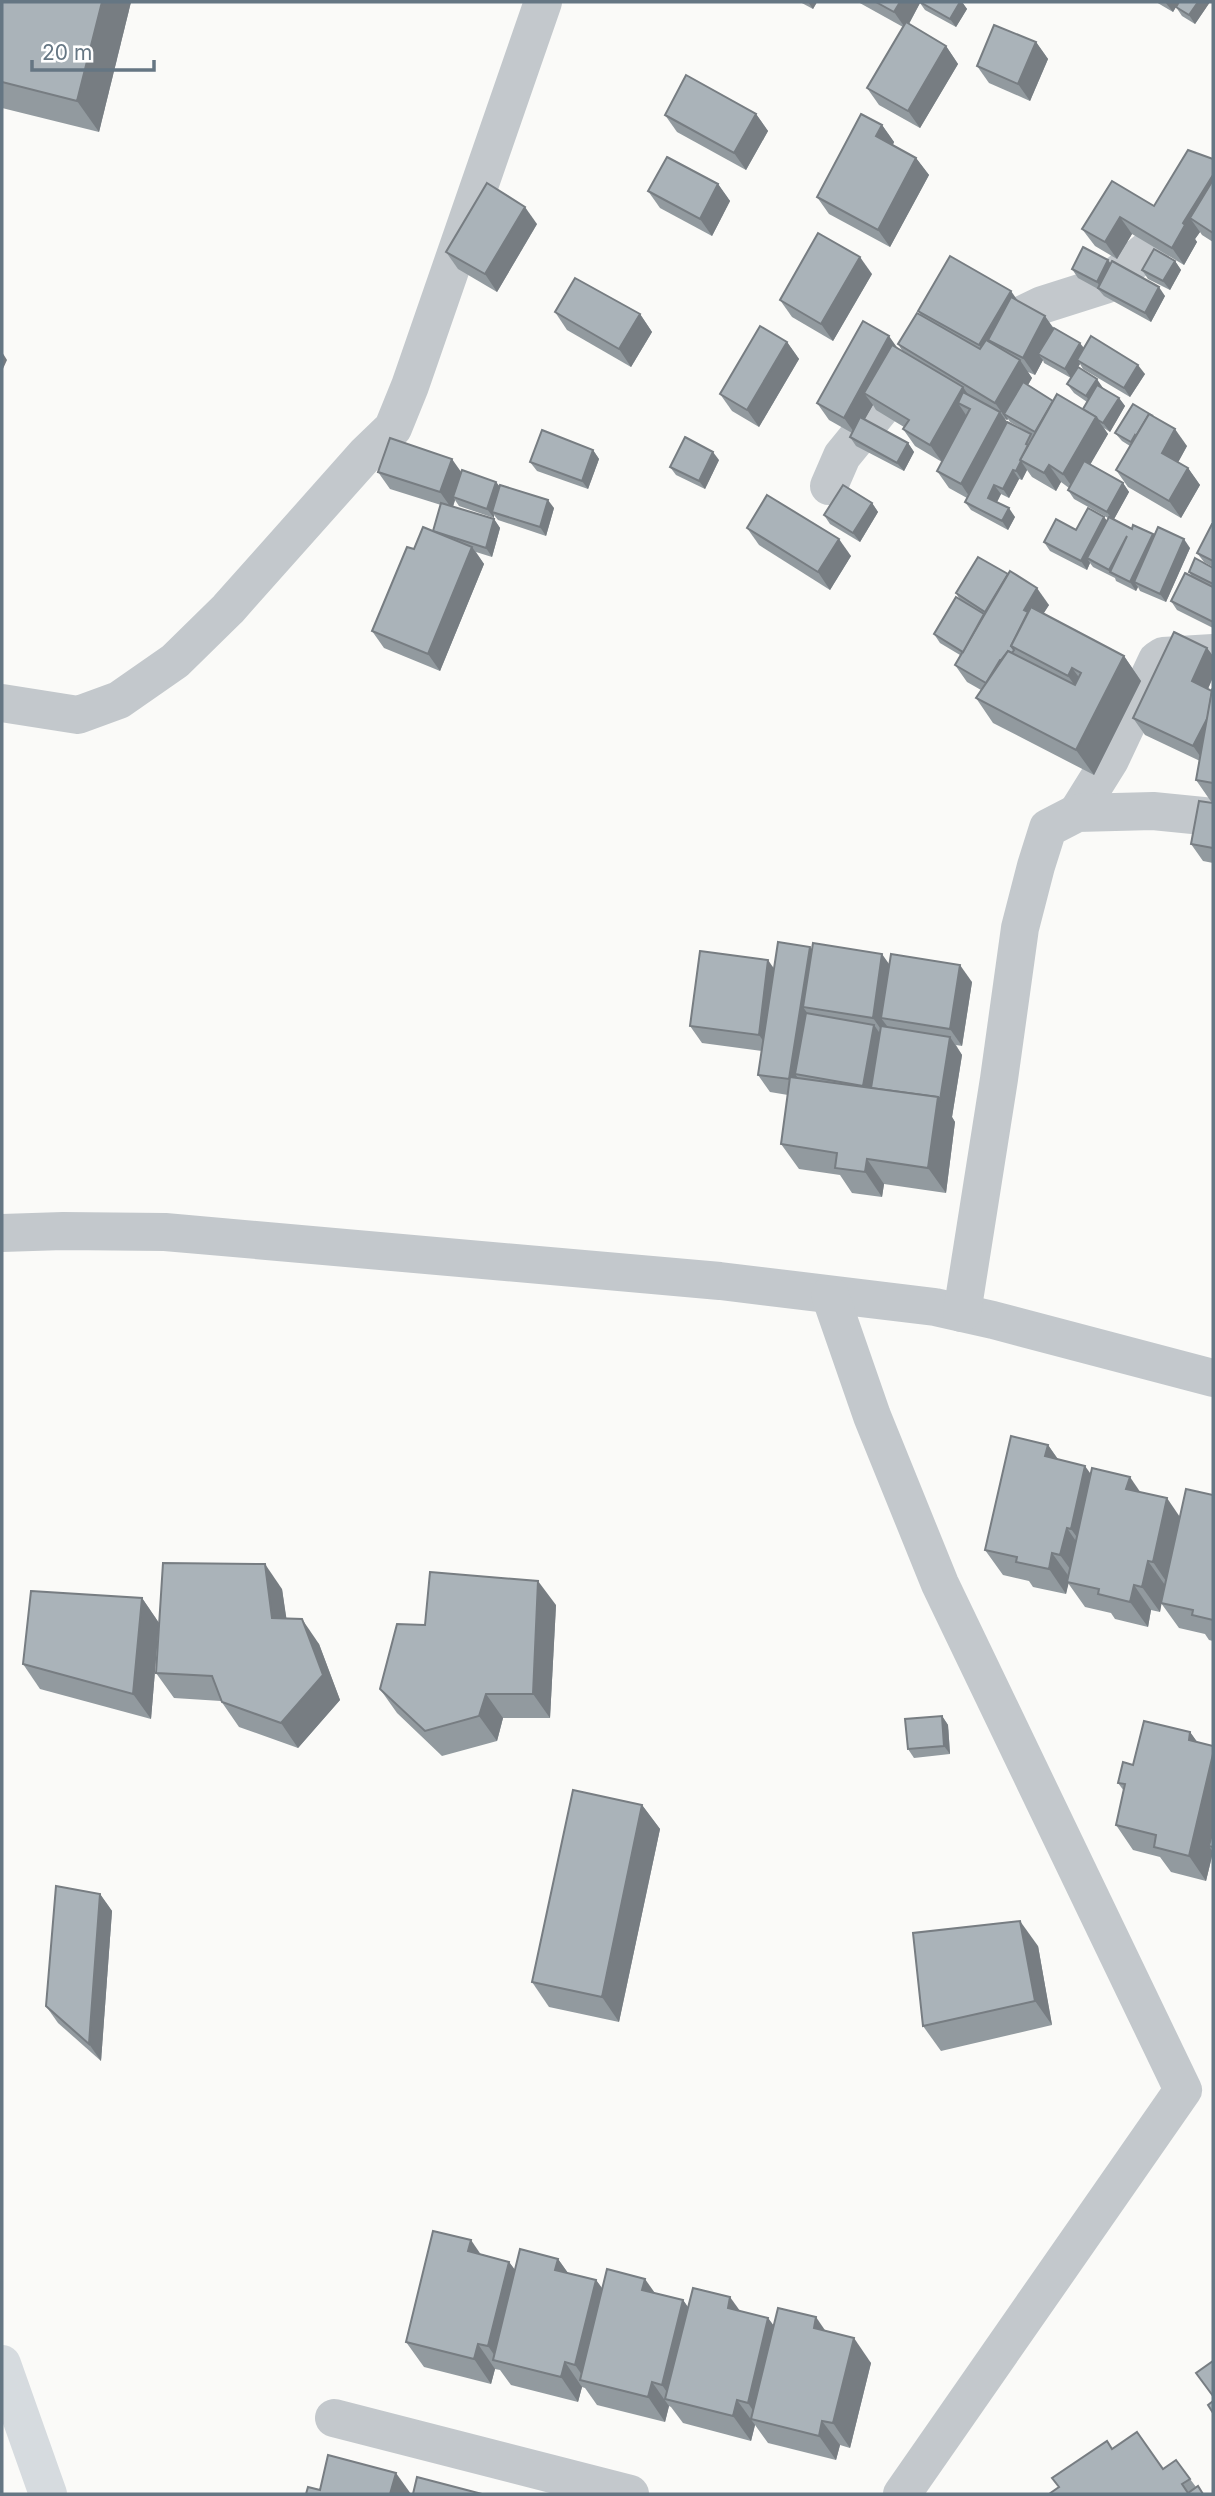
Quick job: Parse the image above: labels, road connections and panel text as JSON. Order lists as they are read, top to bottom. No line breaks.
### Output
{"scale_bar":"20 m"}
